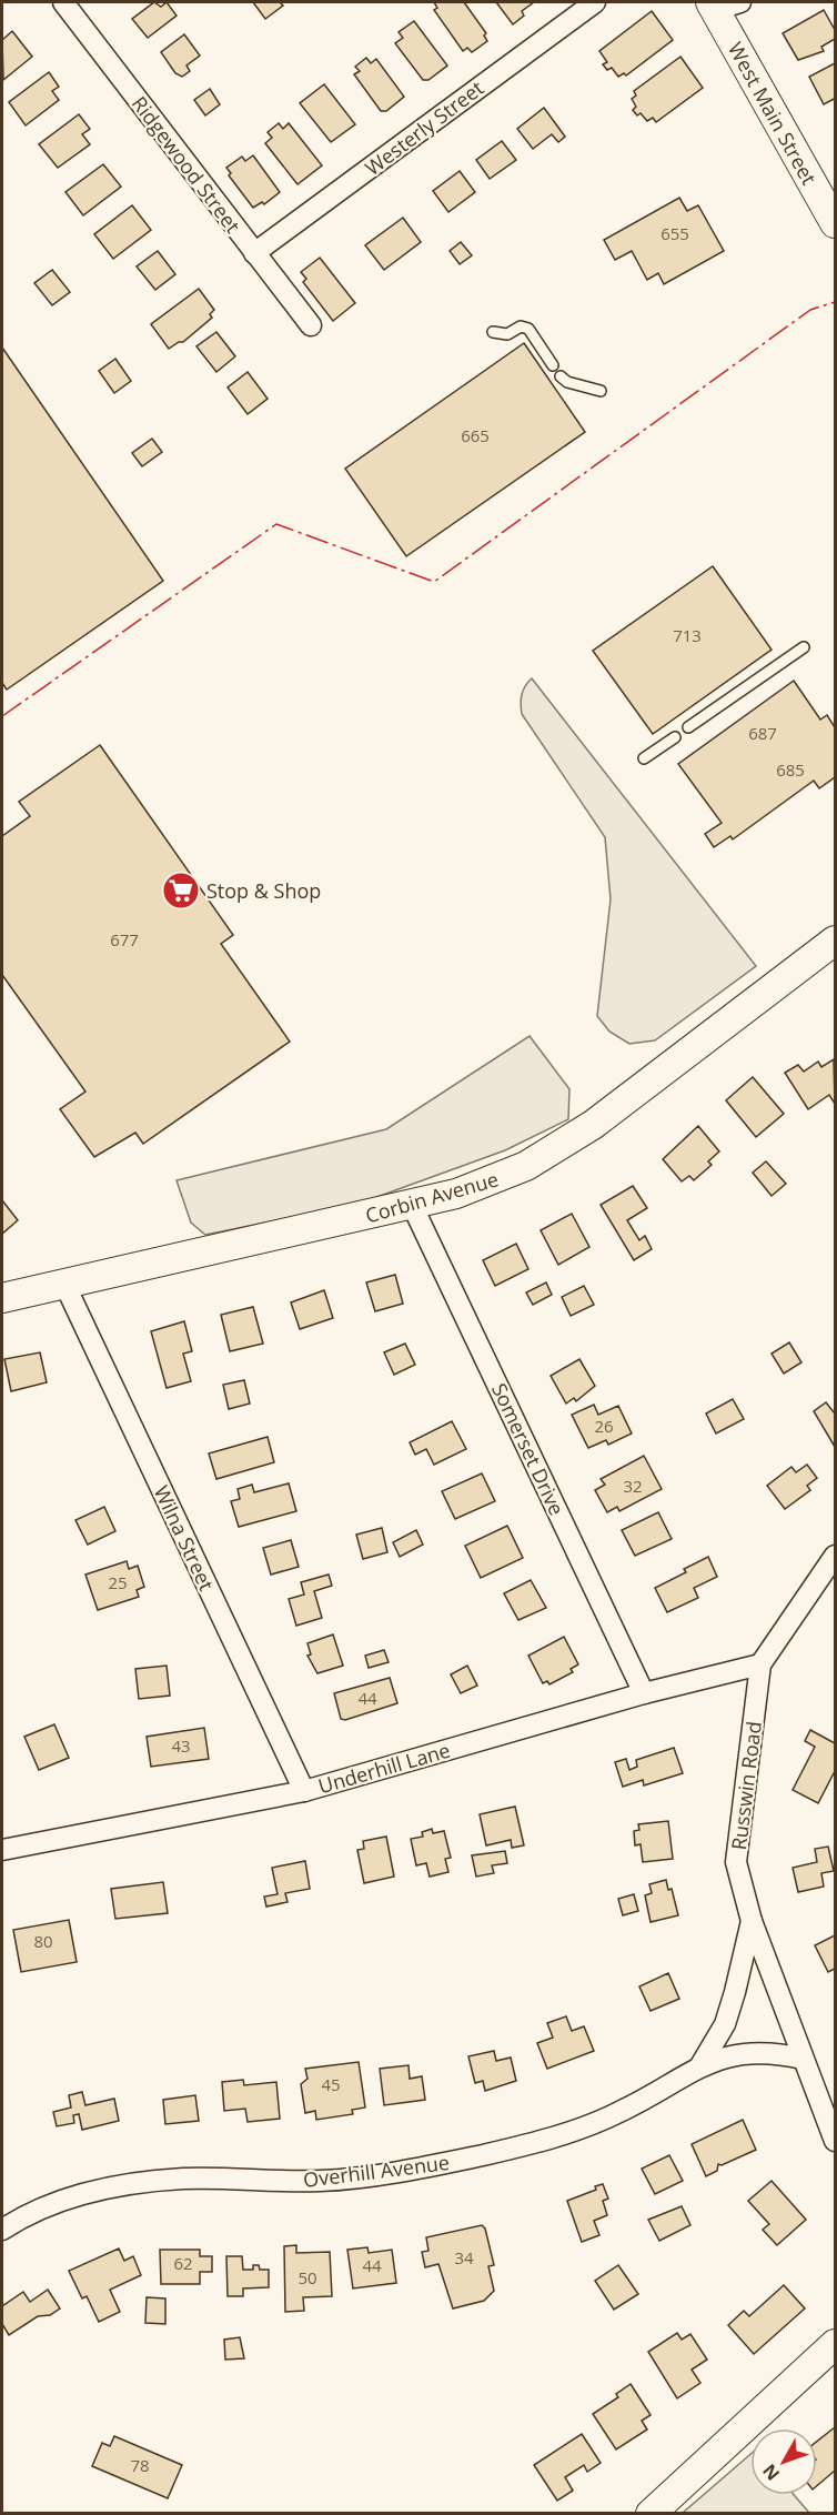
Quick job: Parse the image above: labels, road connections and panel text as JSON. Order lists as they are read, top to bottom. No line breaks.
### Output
{"streets":{"main road":["West Main Street","Corbin Avenue"],"street":["Westerly Street","Ridgewood Street","Somerset Drive","Wilna Street","Underhill Lane","Russwin Road","Overhill Avenue"]},"crossings":[["Westerly Street","Ridgewood Street"],["Corbin Avenue","Somerset Drive"],["Corbin Avenue","Wilna Street"],["Somerset Drive","Underhill Lane"],["Wilna Street","Underhill Lane"],["Underhill Lane","Russwin Road"],["Russwin Road","Overhill Avenue"]],"places":{"supermarket":["Stop & Shop"]},"house_numbers":["655","665","713","687","685","677","26","32","25","44","43","80","45","34","62","44","50","78"],"north":"bottom left"}
